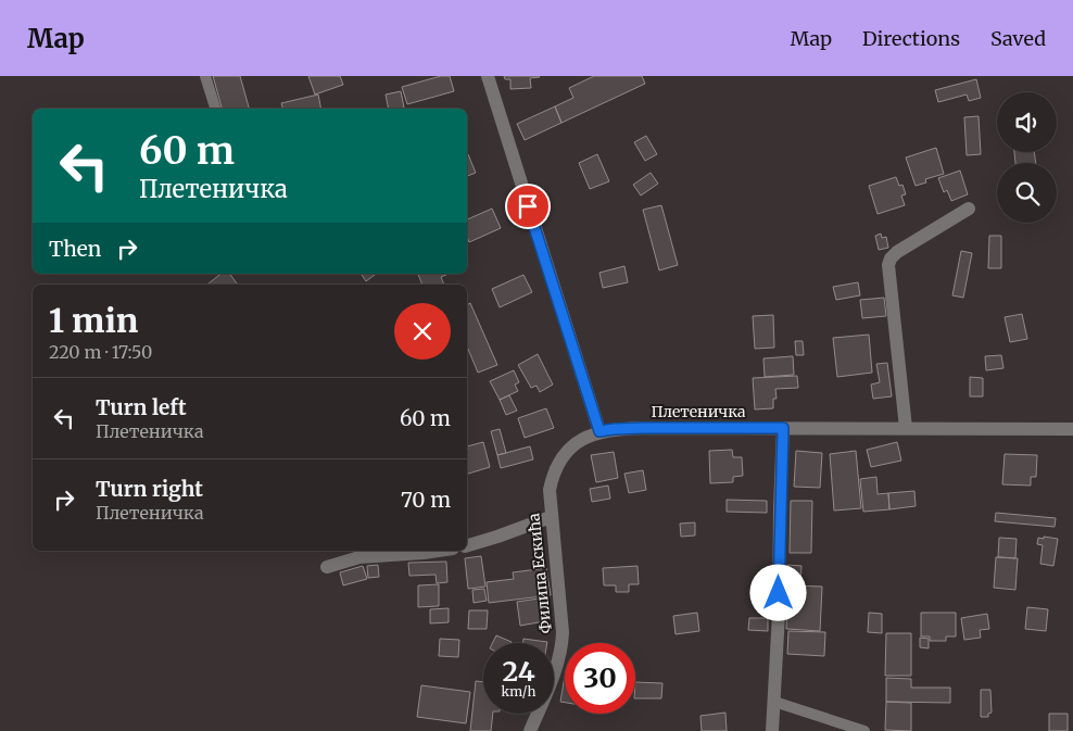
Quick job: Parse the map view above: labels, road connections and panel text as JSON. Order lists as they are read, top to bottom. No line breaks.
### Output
{"streets":{"street":["Плетеничка","Филипа Ескића"]},"crossings":[["Плетеничка","Филипа Ескића"]],"page":{"header":"Map","nav":["Map","Directions","Saved"],"turn":["60 m","Плетеничка"],"then":"Then","heading":["1 min","220 m · 17:50"],"list":[{"name":"Turn left","note":"Плетеничка","value":"60 m"},{"name":"Turn right","note":"Плетеничка","value":"70 m"}],"speed":"24 km/h","limit":"30"}}
